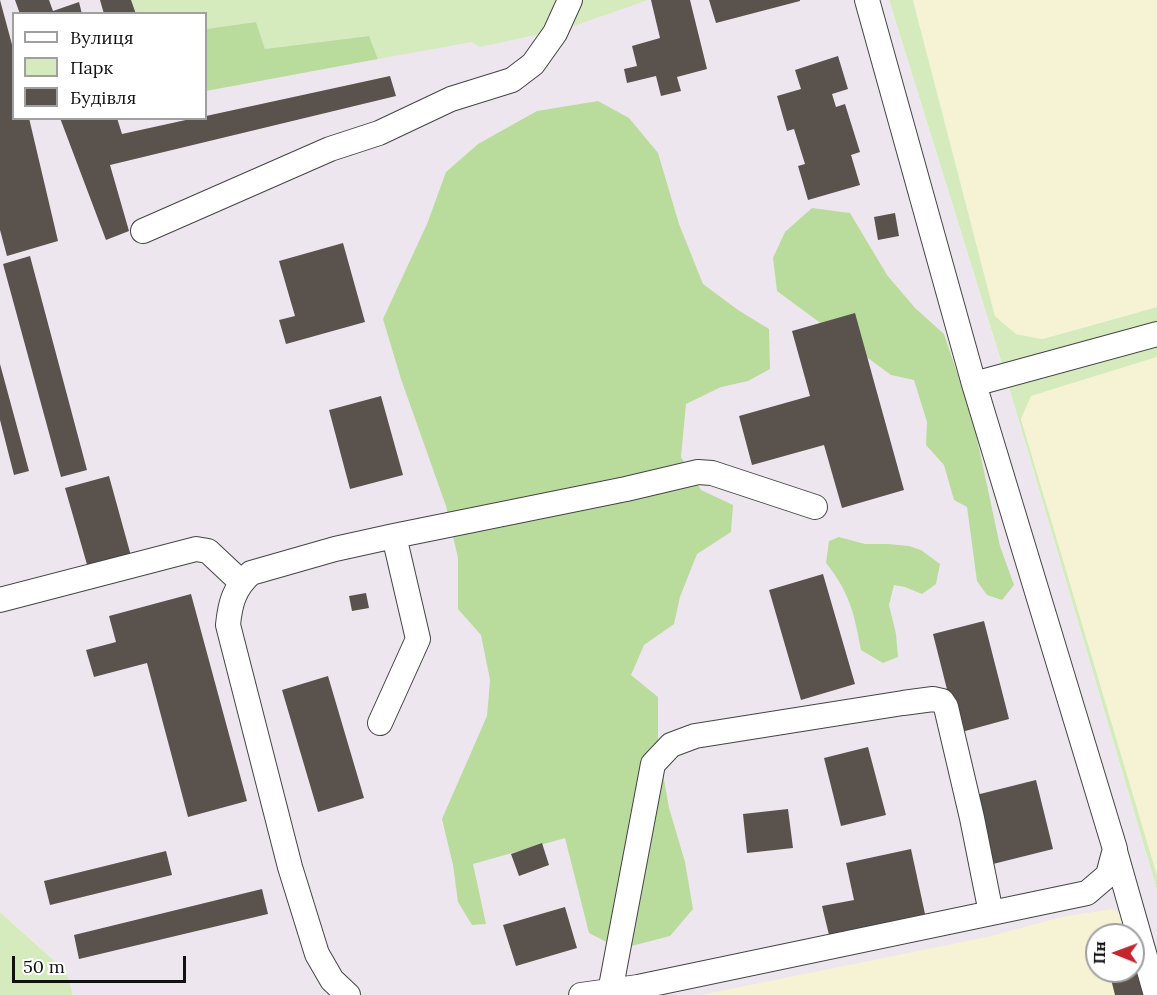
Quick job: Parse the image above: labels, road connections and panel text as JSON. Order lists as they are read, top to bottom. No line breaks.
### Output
{"legend":["Вулиця","Парк","Будівля"],"scale_bar":"50 m","north":"left"}
